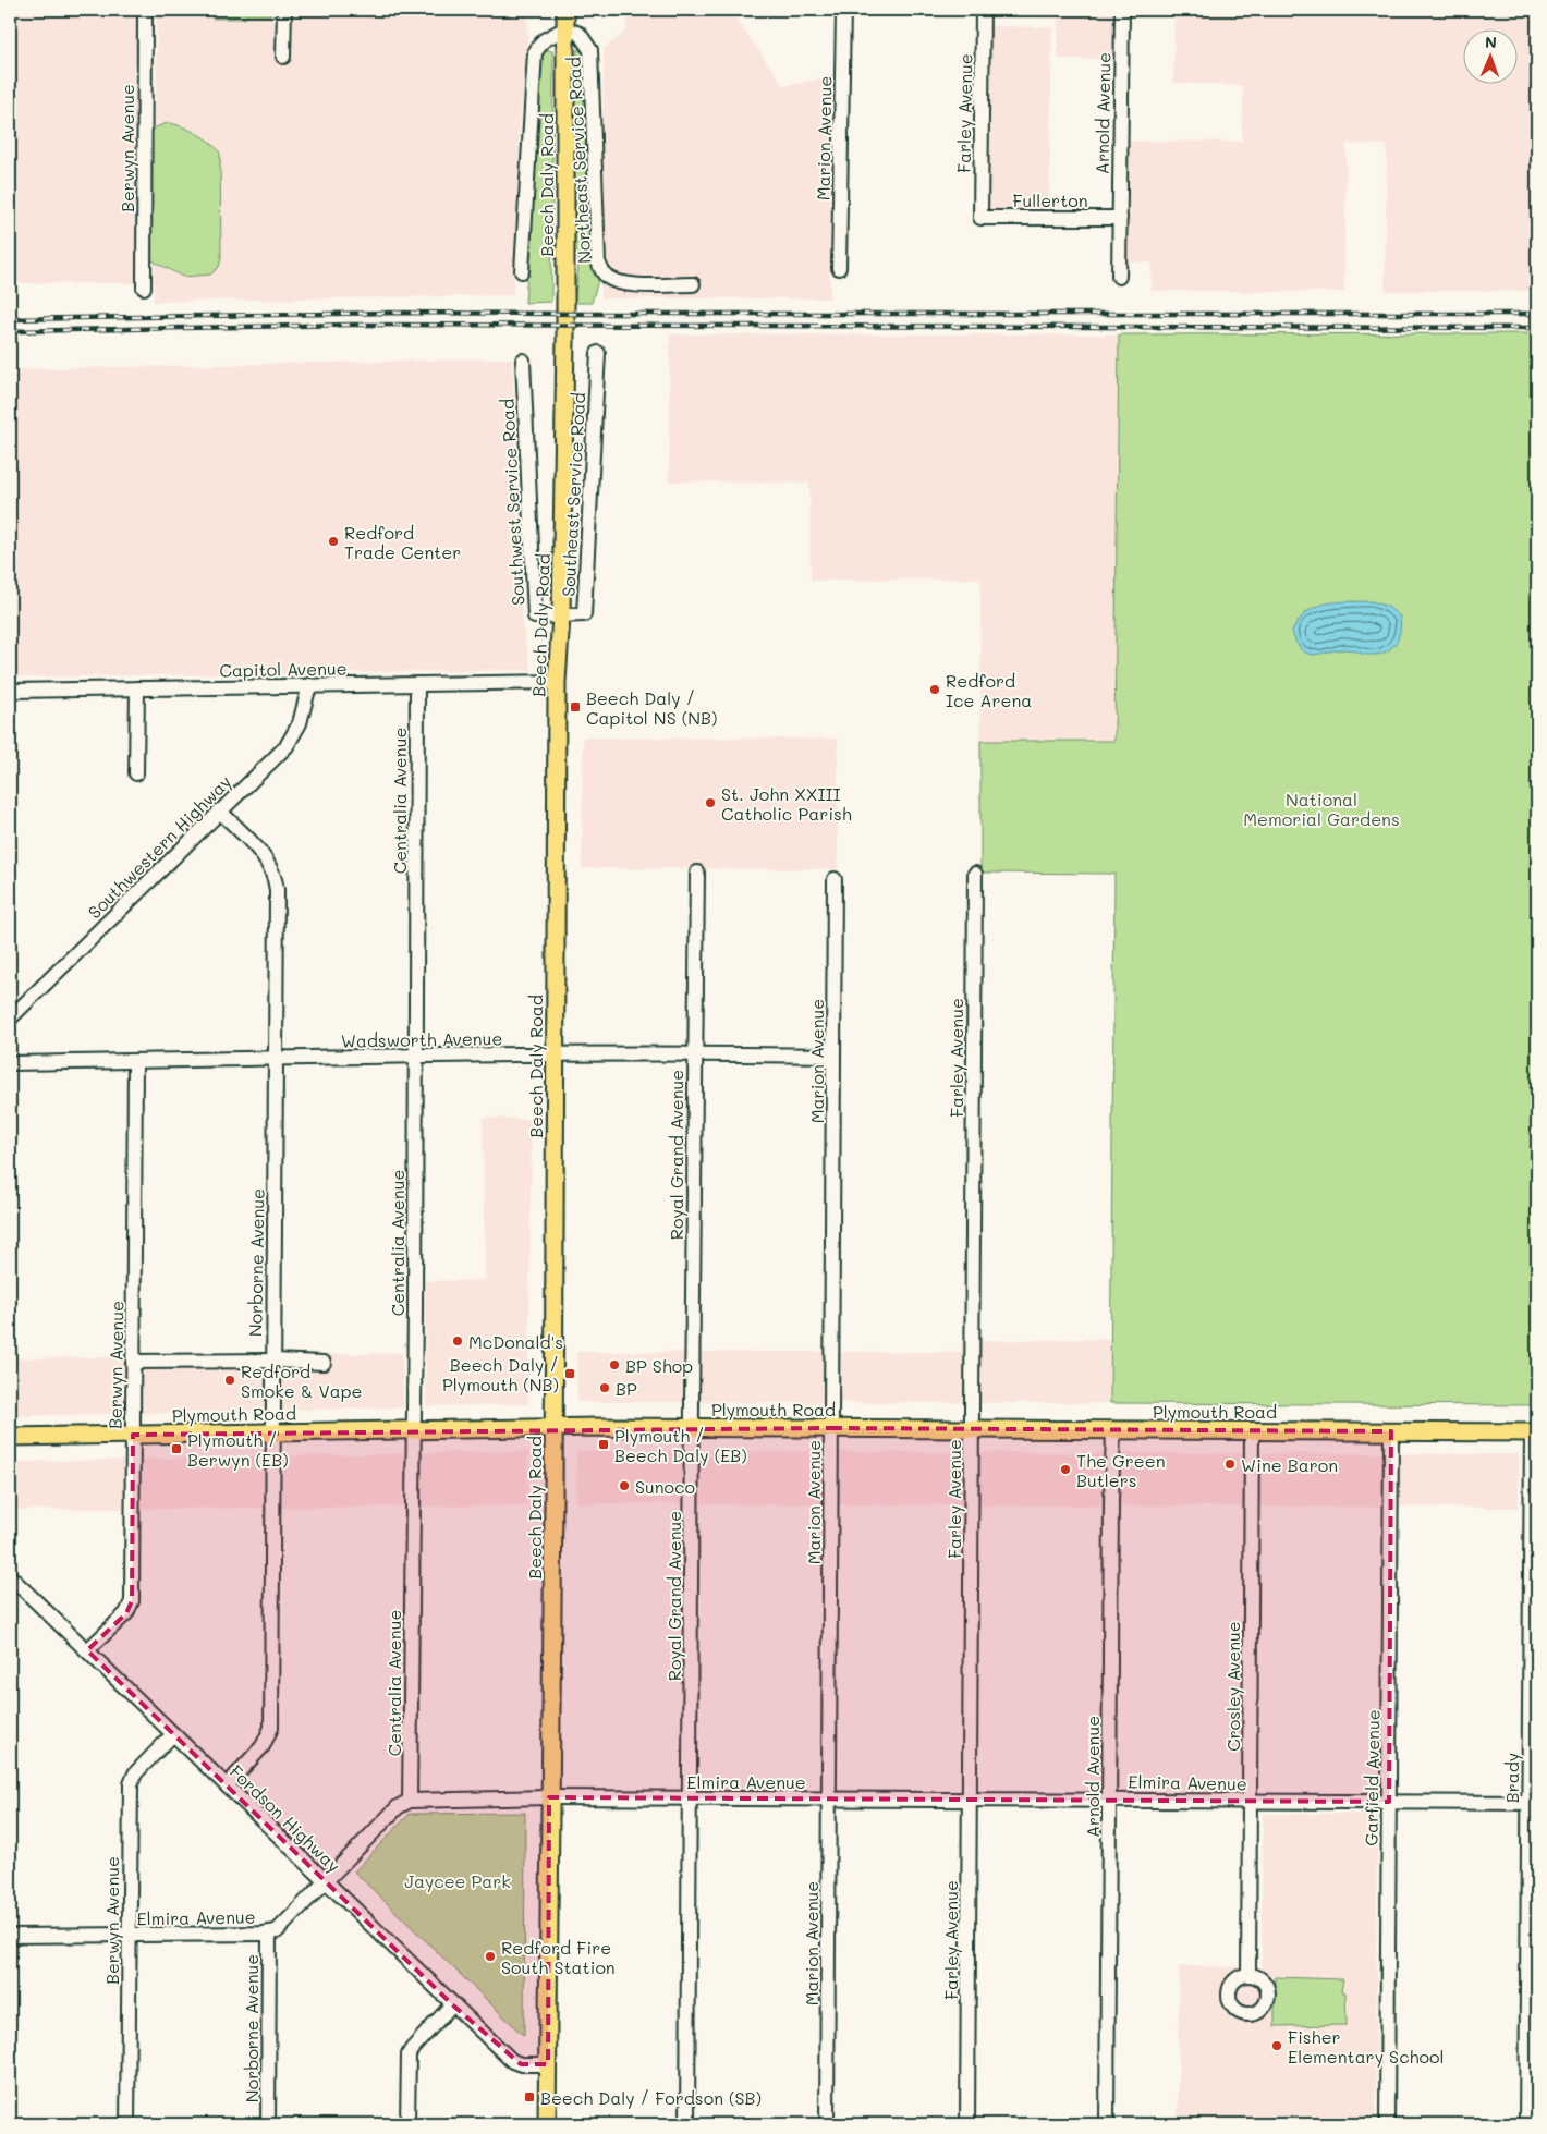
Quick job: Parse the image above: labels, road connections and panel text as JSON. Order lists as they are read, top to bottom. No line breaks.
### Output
{"streets":{"main road":["Beech Daly Road","Plymouth Road"],"street":["Farley Avenue","Arnold Avenue","Marion Avenue","Berwyn Avenue","Northeast Service Road","Fullerton","Southeast Service Road","Southwest Service Road","Capitol Avenue","Centralia Avenue","Southwestern Highway","Wadsworth Avenue","Royal Grand Avenue","Norborne Avenue","Crosley Avenue","Garfield Avenue","Brady","Elmira Avenue","Fordson Highway"]},"crossings":[["Farley Avenue","Fullerton"],["Farley Avenue","Plymouth Road"],["Farley Avenue","Elmira Avenue"],["Arnold Avenue","Fullerton"],["Arnold Avenue","Plymouth Road"],["Arnold Avenue","Elmira Avenue"],["Marion Avenue","Wadsworth Avenue"],["Marion Avenue","Plymouth Road"],["Marion Avenue","Elmira Avenue"],["Berwyn Avenue","Wadsworth Avenue"],["Berwyn Avenue","Plymouth Road"],["Berwyn Avenue","Elmira Avenue"],["Berwyn Avenue","Fordson Highway"],["Northeast Service Road","Beech Daly Road"],["Beech Daly Road","Southeast Service Road"],["Beech Daly Road","Southwest Service Road"],["Beech Daly Road","Capitol Avenue"],["Beech Daly Road","Wadsworth Avenue"],["Beech Daly Road","Plymouth Road"],["Beech Daly Road","Elmira Avenue"],["Beech Daly Road","Fordson Highway"],["Southeast Service Road","Southwest Service Road"],["Capitol Avenue","Centralia Avenue"],["Capitol Avenue","Southwestern Highway"],["Centralia Avenue","Wadsworth Avenue"],["Centralia Avenue","Plymouth Road"],["Centralia Avenue","Elmira Avenue"],["Southwestern Highway","Norborne Avenue"],["Wadsworth Avenue","Royal Grand Avenue"],["Wadsworth Avenue","Norborne Avenue"],["Royal Grand Avenue","Plymouth Road"],["Royal Grand Avenue","Elmira Avenue"],["Norborne Avenue","Plymouth Road"],["Norborne Avenue","Elmira Avenue"],["Norborne Avenue","Fordson Highway"],["Plymouth Road","Crosley Avenue"],["Plymouth Road","Garfield Avenue"],["Plymouth Road","Brady"],["Crosley Avenue","Elmira Avenue"],["Garfield Avenue","Elmira Avenue"],["Brady","Elmira Avenue"],["Elmira Avenue","Fordson Highway"]],"parks":["National Memorial Gardens","Jaycee Park"],"places":{"other":["Redford Trade Center","Redford Ice Arena","St. John XXIII Catholic Parish","McDonald's","BP Shop","Redford Smoke & Vape","BP","Wine Baron","The Green Butlers","Sunoco","Redford Fire South Station","Fisher Elementary School"],"transit":["Beech Daly / Capitol NS (NB)","Beech Daly / Plymouth (NB)","Plymouth / Beech Daly (EB)","Plymouth / Berwyn (EB)","Beech Daly / Fordson (SB)"]},"north":"top"}
